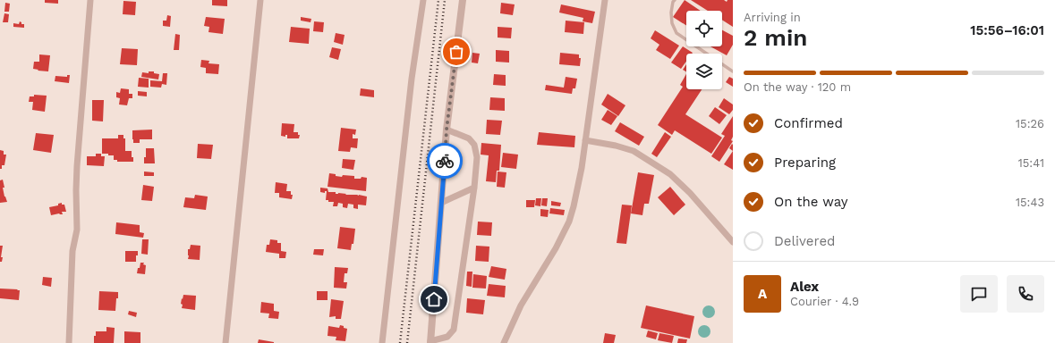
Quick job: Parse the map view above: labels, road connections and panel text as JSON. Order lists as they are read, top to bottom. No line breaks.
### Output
{"page":{"heading":["2 min","Arriving in","15:56–16:01"],"panel":["Alex","Courier · 4.9"],"bar":"On the way · 120 m","list":[["Confirmed","15:26"],["Preparing","15:41"],["On the way","15:43"],"Delivered"],"round":"A"}}
